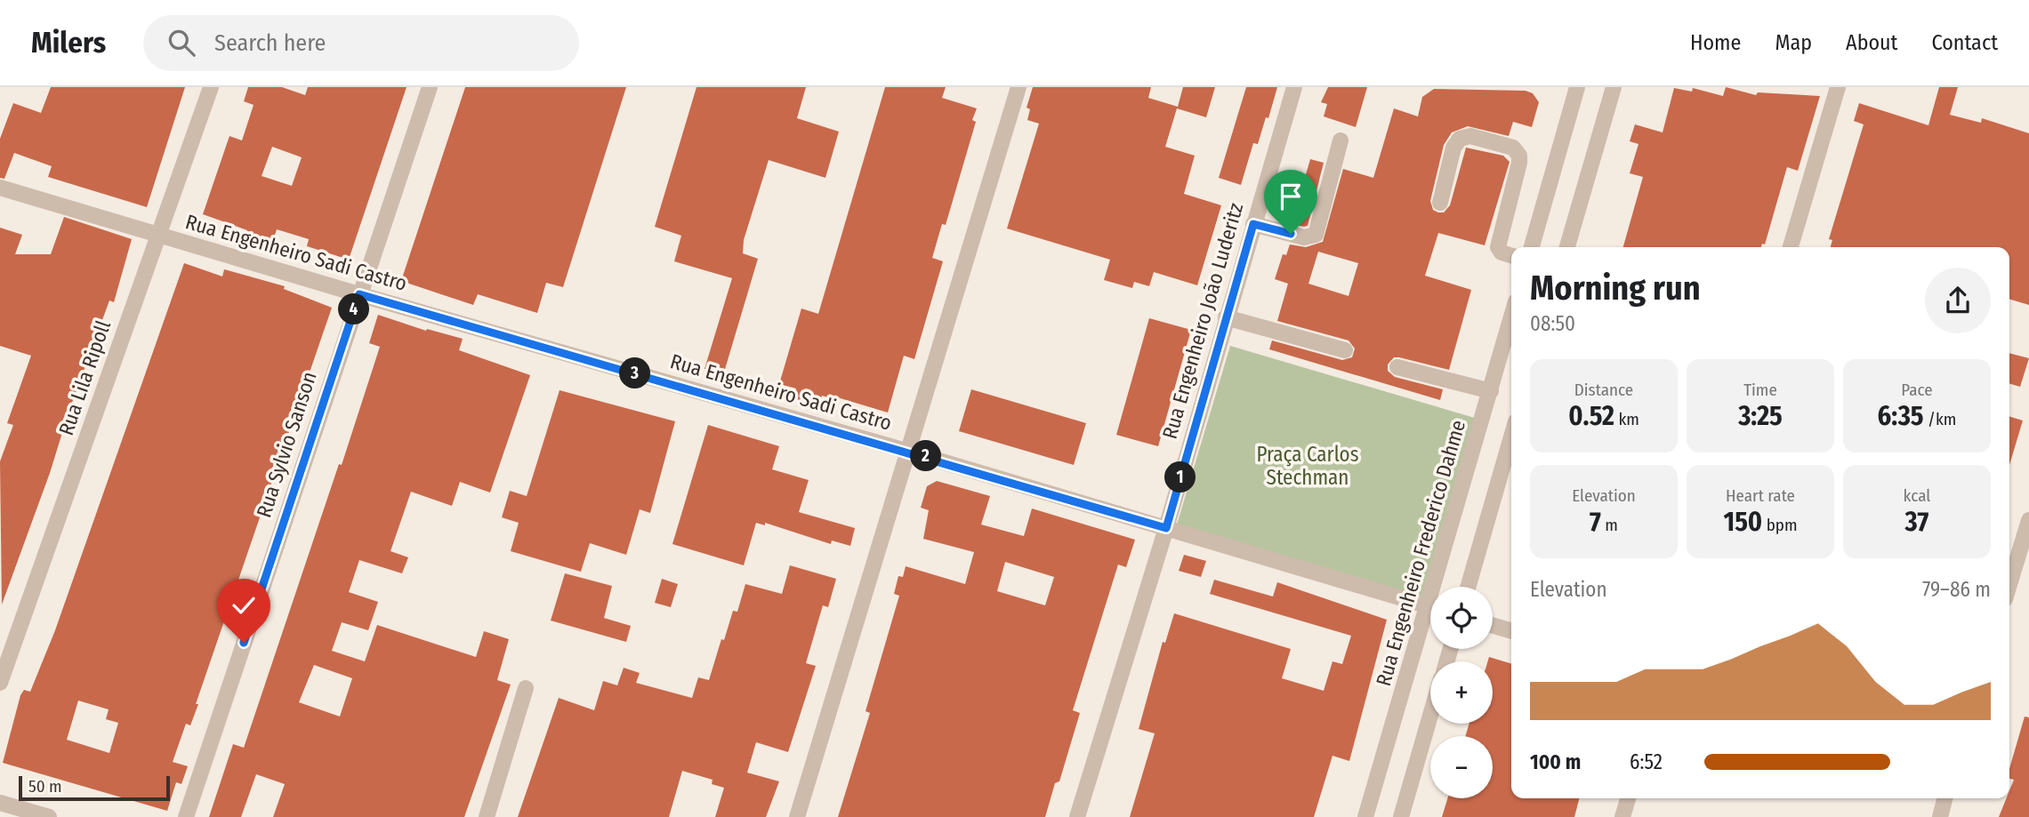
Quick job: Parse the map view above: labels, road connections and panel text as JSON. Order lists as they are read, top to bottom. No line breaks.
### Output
{"streets":{"street":["Rua Engenheiro Sadi Castro","Rua Engenheiro João Luderitz","Rua Lila Ripoll","Rua Sylvio Sanson","Rua Engenheiro Frederico Dahme"]},"crossings":[["Rua Engenheiro Sadi Castro","Rua Engenheiro João Luderitz"],["Rua Engenheiro Sadi Castro","Rua Lila Ripoll"],["Rua Engenheiro Sadi Castro","Rua Sylvio Sanson"]],"parks":["Praça Carlos Stechman"],"scale_bar":"50 m","page":{"header":"Milers","search":"Search here","nav":["Home","Map","About","Contact"],"heading":["Morning run","08:50"],"pins":["4","3","2","1"],"stats":[["Distance","0.52 km"],["Time","3:25"],["Pace","6:35 /km"],["Elevation","7 m"],["Heart rate","150 bpm"],["kcal","37"]],"chart":["Elevation","79–86 m"],"map_buttons":["+","−"],"list":[{"name":"100 m","note":"6:52"}],"scale":"50 m"}}
